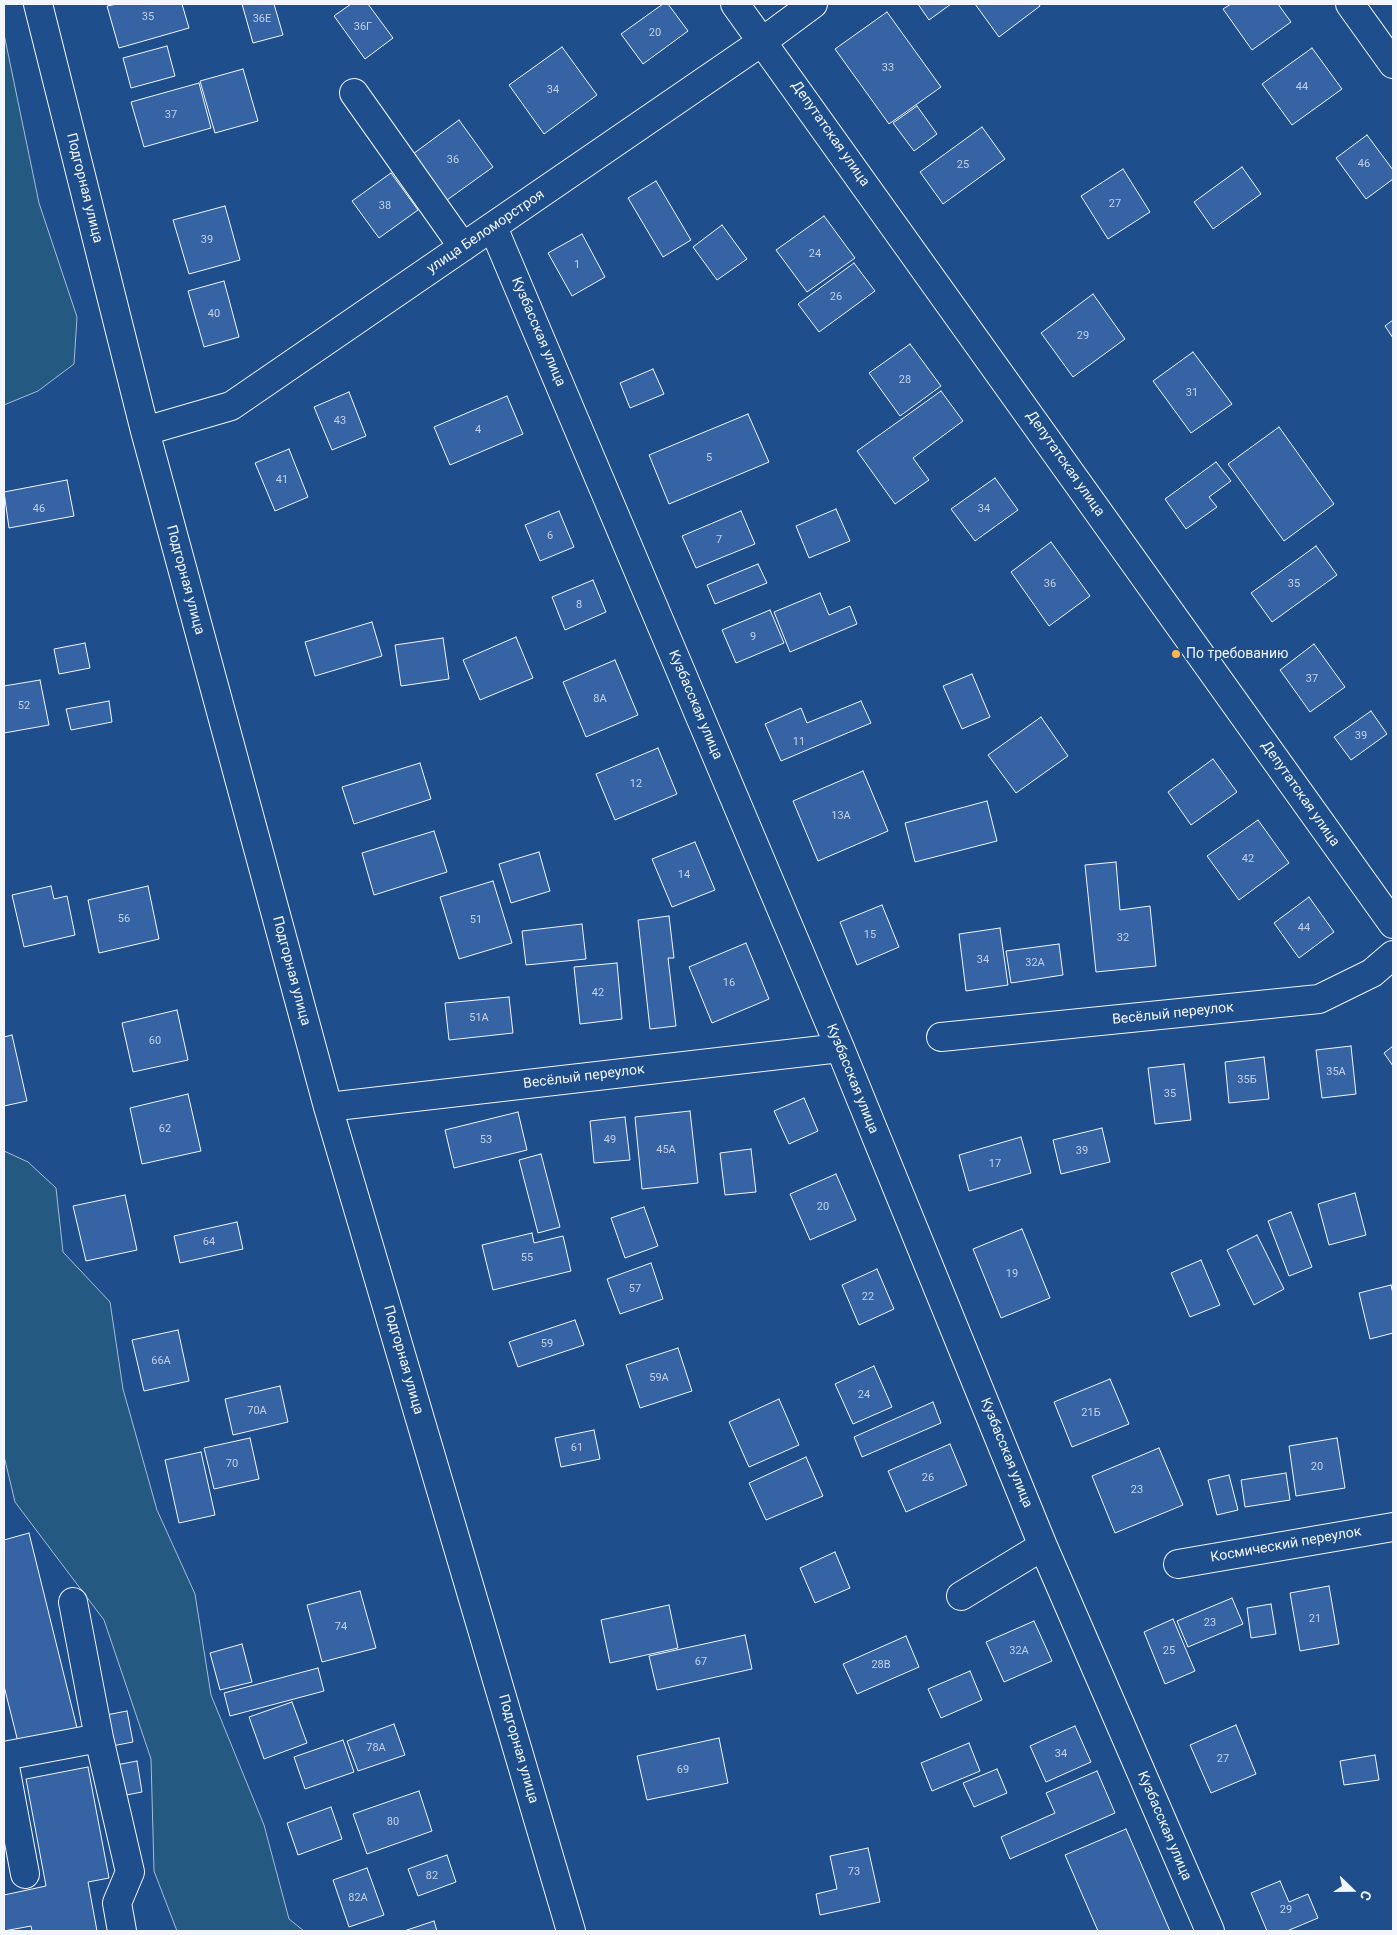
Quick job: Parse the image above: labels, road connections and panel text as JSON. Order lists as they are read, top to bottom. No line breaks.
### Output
{"streets":{"street":["Депутатская улица","Подгорная улица","улица Беломорстроя","Кузбасская улица","Весёлый переулок","Космический переулок"]},"crossings":[["Депутатская улица","улица Беломорстроя"],["Подгорная улица","улица Беломорстроя"],["Подгорная улица","Весёлый переулок"],["улица Беломорстроя","Кузбасская улица"],["Кузбасская улица","Весёлый переулок"]],"places":["По требованию"],"house_numbers":["35","36Е","36Г","20","33","44","34","37","36","46","25","27","38","39","24","1","26","40","29","28","31","43","4","5","41","46","34","6","7","36","35","8","9","37","8А","52","39","11","12","13А","42","14","56","51","44","15","32","34","32А","16","42","51А","60","35А","35Б","35","62","53","49","45А","39","17","20","64","55","19","57","22","59","66А","59А","24","70А","21Б","61","70","20","26","23","21","23","74","32А","25","67","28В","78А","34","27","69","80","73","82","82А","29"],"north":"right"}
